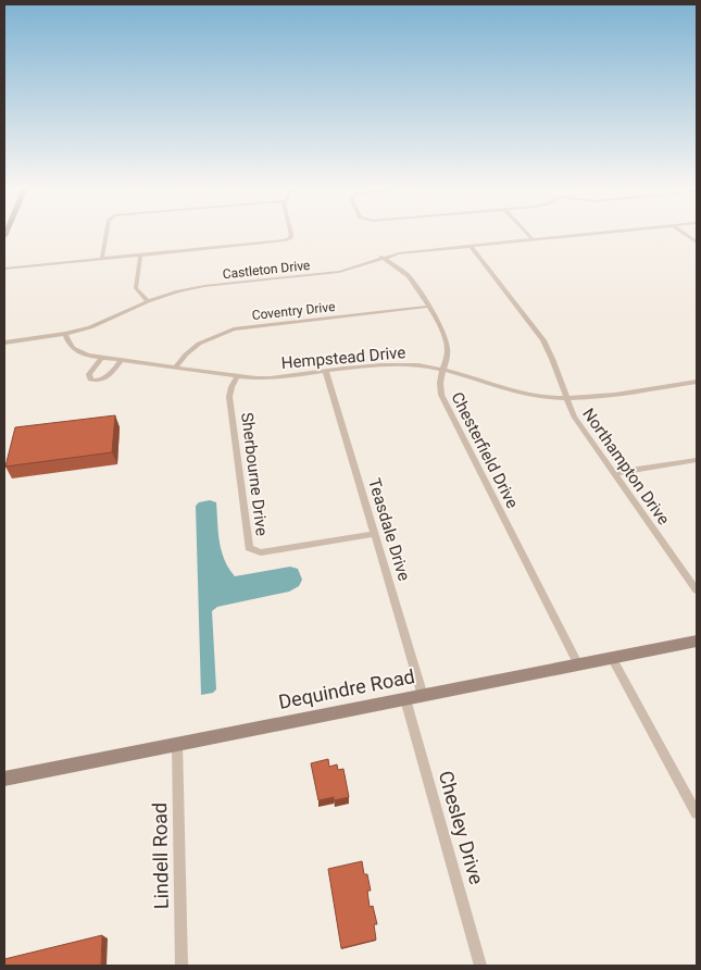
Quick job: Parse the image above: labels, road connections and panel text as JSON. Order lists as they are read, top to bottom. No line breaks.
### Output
{"streets":{"main road":["Dequindre Road"],"street":["Castleton Drive","Coventry Drive","Hempstead Drive","Chesterfield Drive","Northampton Drive","Sherbourne Drive","Teasdale Drive","Chesley Drive","Lindell Road"]},"crossings":[["Castleton Drive","Hempstead Drive"],["Castleton Drive","Chesterfield Drive"],["Castleton Drive","Northampton Drive"],["Coventry Drive","Hempstead Drive"],["Coventry Drive","Chesterfield Drive"],["Hempstead Drive","Chesterfield Drive"],["Hempstead Drive","Northampton Drive"],["Hempstead Drive","Sherbourne Drive"],["Hempstead Drive","Teasdale Drive"],["Chesterfield Drive","Dequindre Road"],["Sherbourne Drive","Teasdale Drive"],["Teasdale Drive","Dequindre Road"],["Dequindre Road","Chesley Drive"],["Dequindre Road","Lindell Road"]]}
